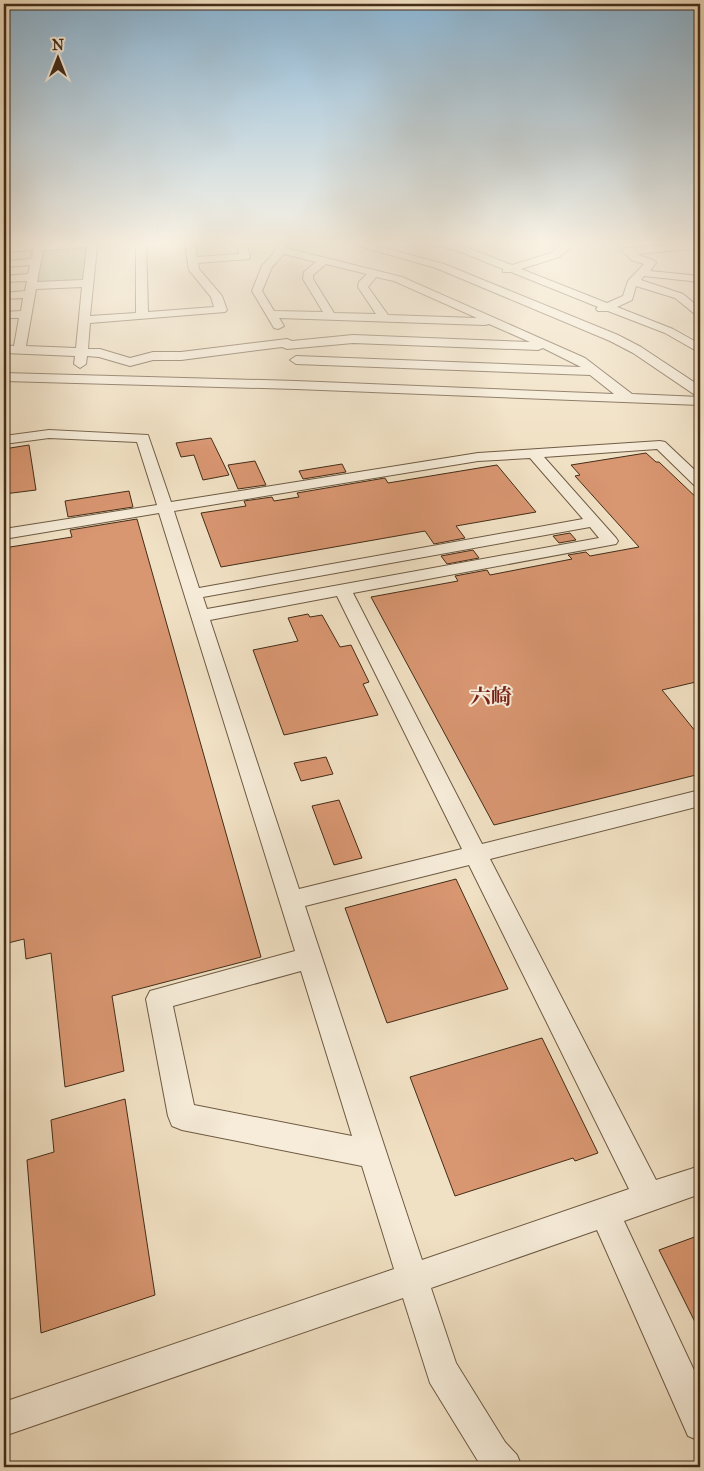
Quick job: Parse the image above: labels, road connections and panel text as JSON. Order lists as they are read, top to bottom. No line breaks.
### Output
{"districts":["六崎"],"north":"top"}
